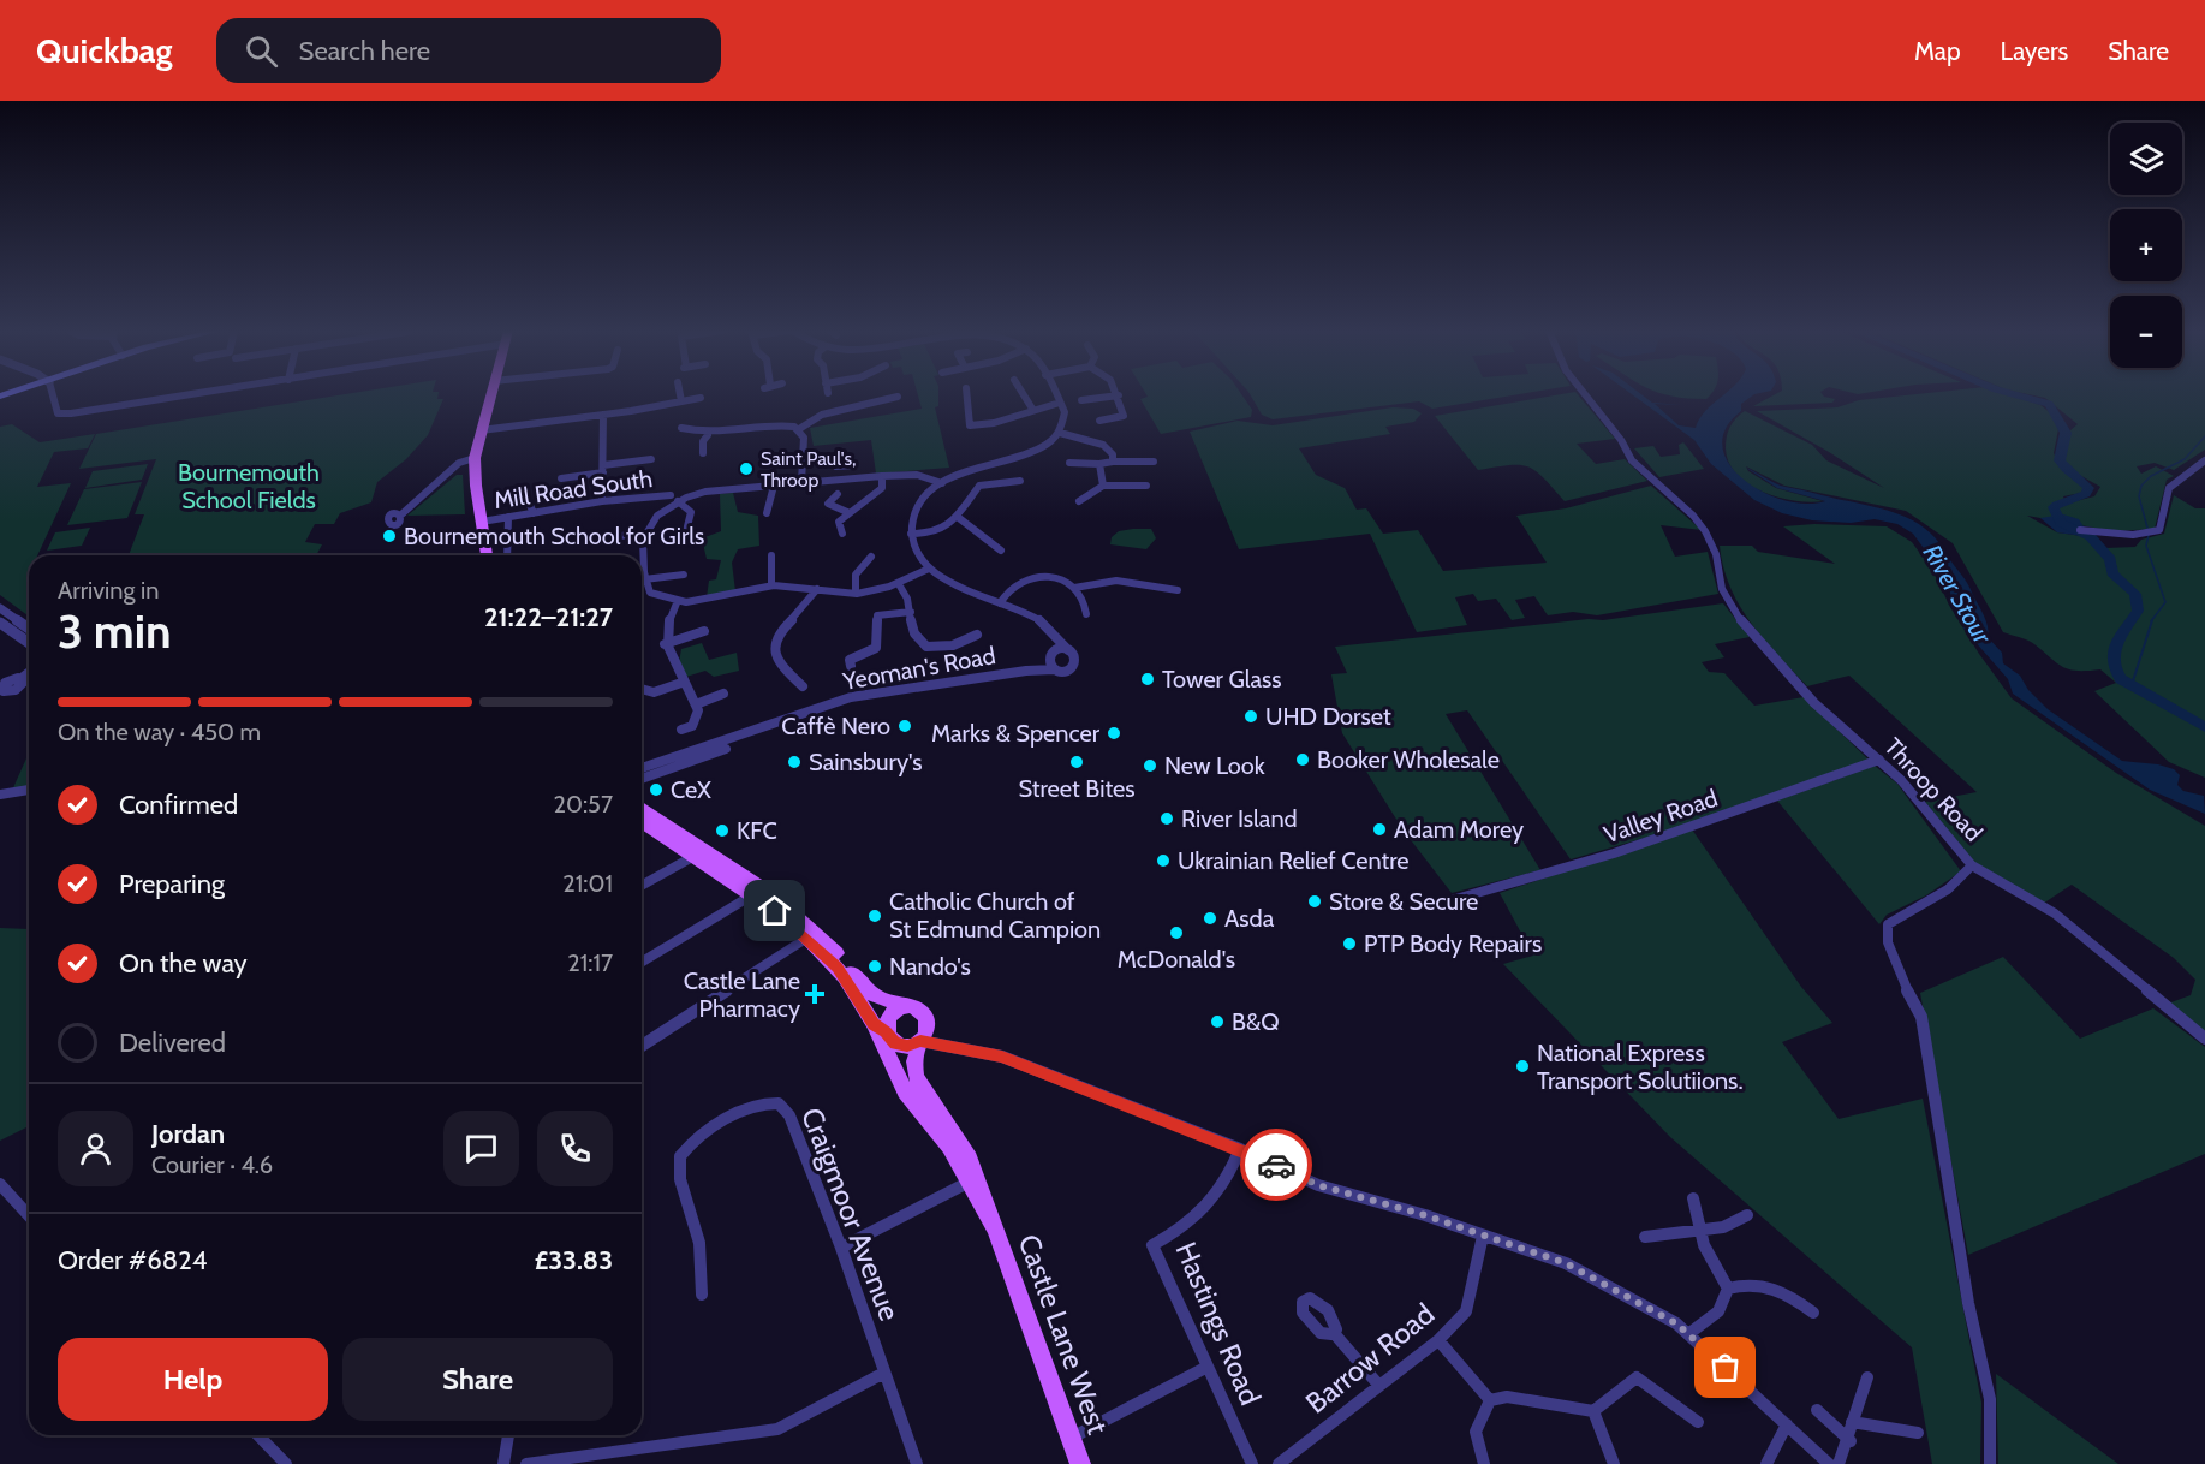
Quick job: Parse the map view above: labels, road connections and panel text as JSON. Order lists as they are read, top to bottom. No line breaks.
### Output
{"streets":{"main road":["Castle Lane West"],"street":["Mill Road South","Yeoman's Road","Throop Road","Valley Road","Craigmoor Avenue","Hastings Road","Barrow Road"]},"crossings":[["Throop Road","Valley Road"]],"water":["River Stour"],"parks":["Bournemouth School Fields"],"places":{"other":["Saint Paul's, Throop","Bournemouth School for Girls","Tower Glass","UHD Dorset","Caffè Nero","Marks & Spencer","Booker Wholesale","Sainsbury's","Street Bites","New Look","CeX","River Island","Adam Morey","KFC","Ukrainian Relief Centre","Store & Secure","Catholic Church of St Edmund Campion","Asda","McDonald's","PTP Body Repairs","Nando's","B&Q","National Express Transport Solutiions."],"health":["Castle Lane Pharmacy"]},"page":{"header":"Quickbag","search":"Search here","nav":["Map","Layers","Share"],"map_buttons":["+","−"],"heading":["3 min","Arriving in","21:22–21:27"],"panel":["Jordan","Courier · 4.6","Order #6824","£33.83"],"bar":"On the way · 450 m","list":[["Confirmed","20:57"],["Preparing","21:01"],["On the way","21:17"],"Delivered"],"buttons":["Help","Share"]}}
